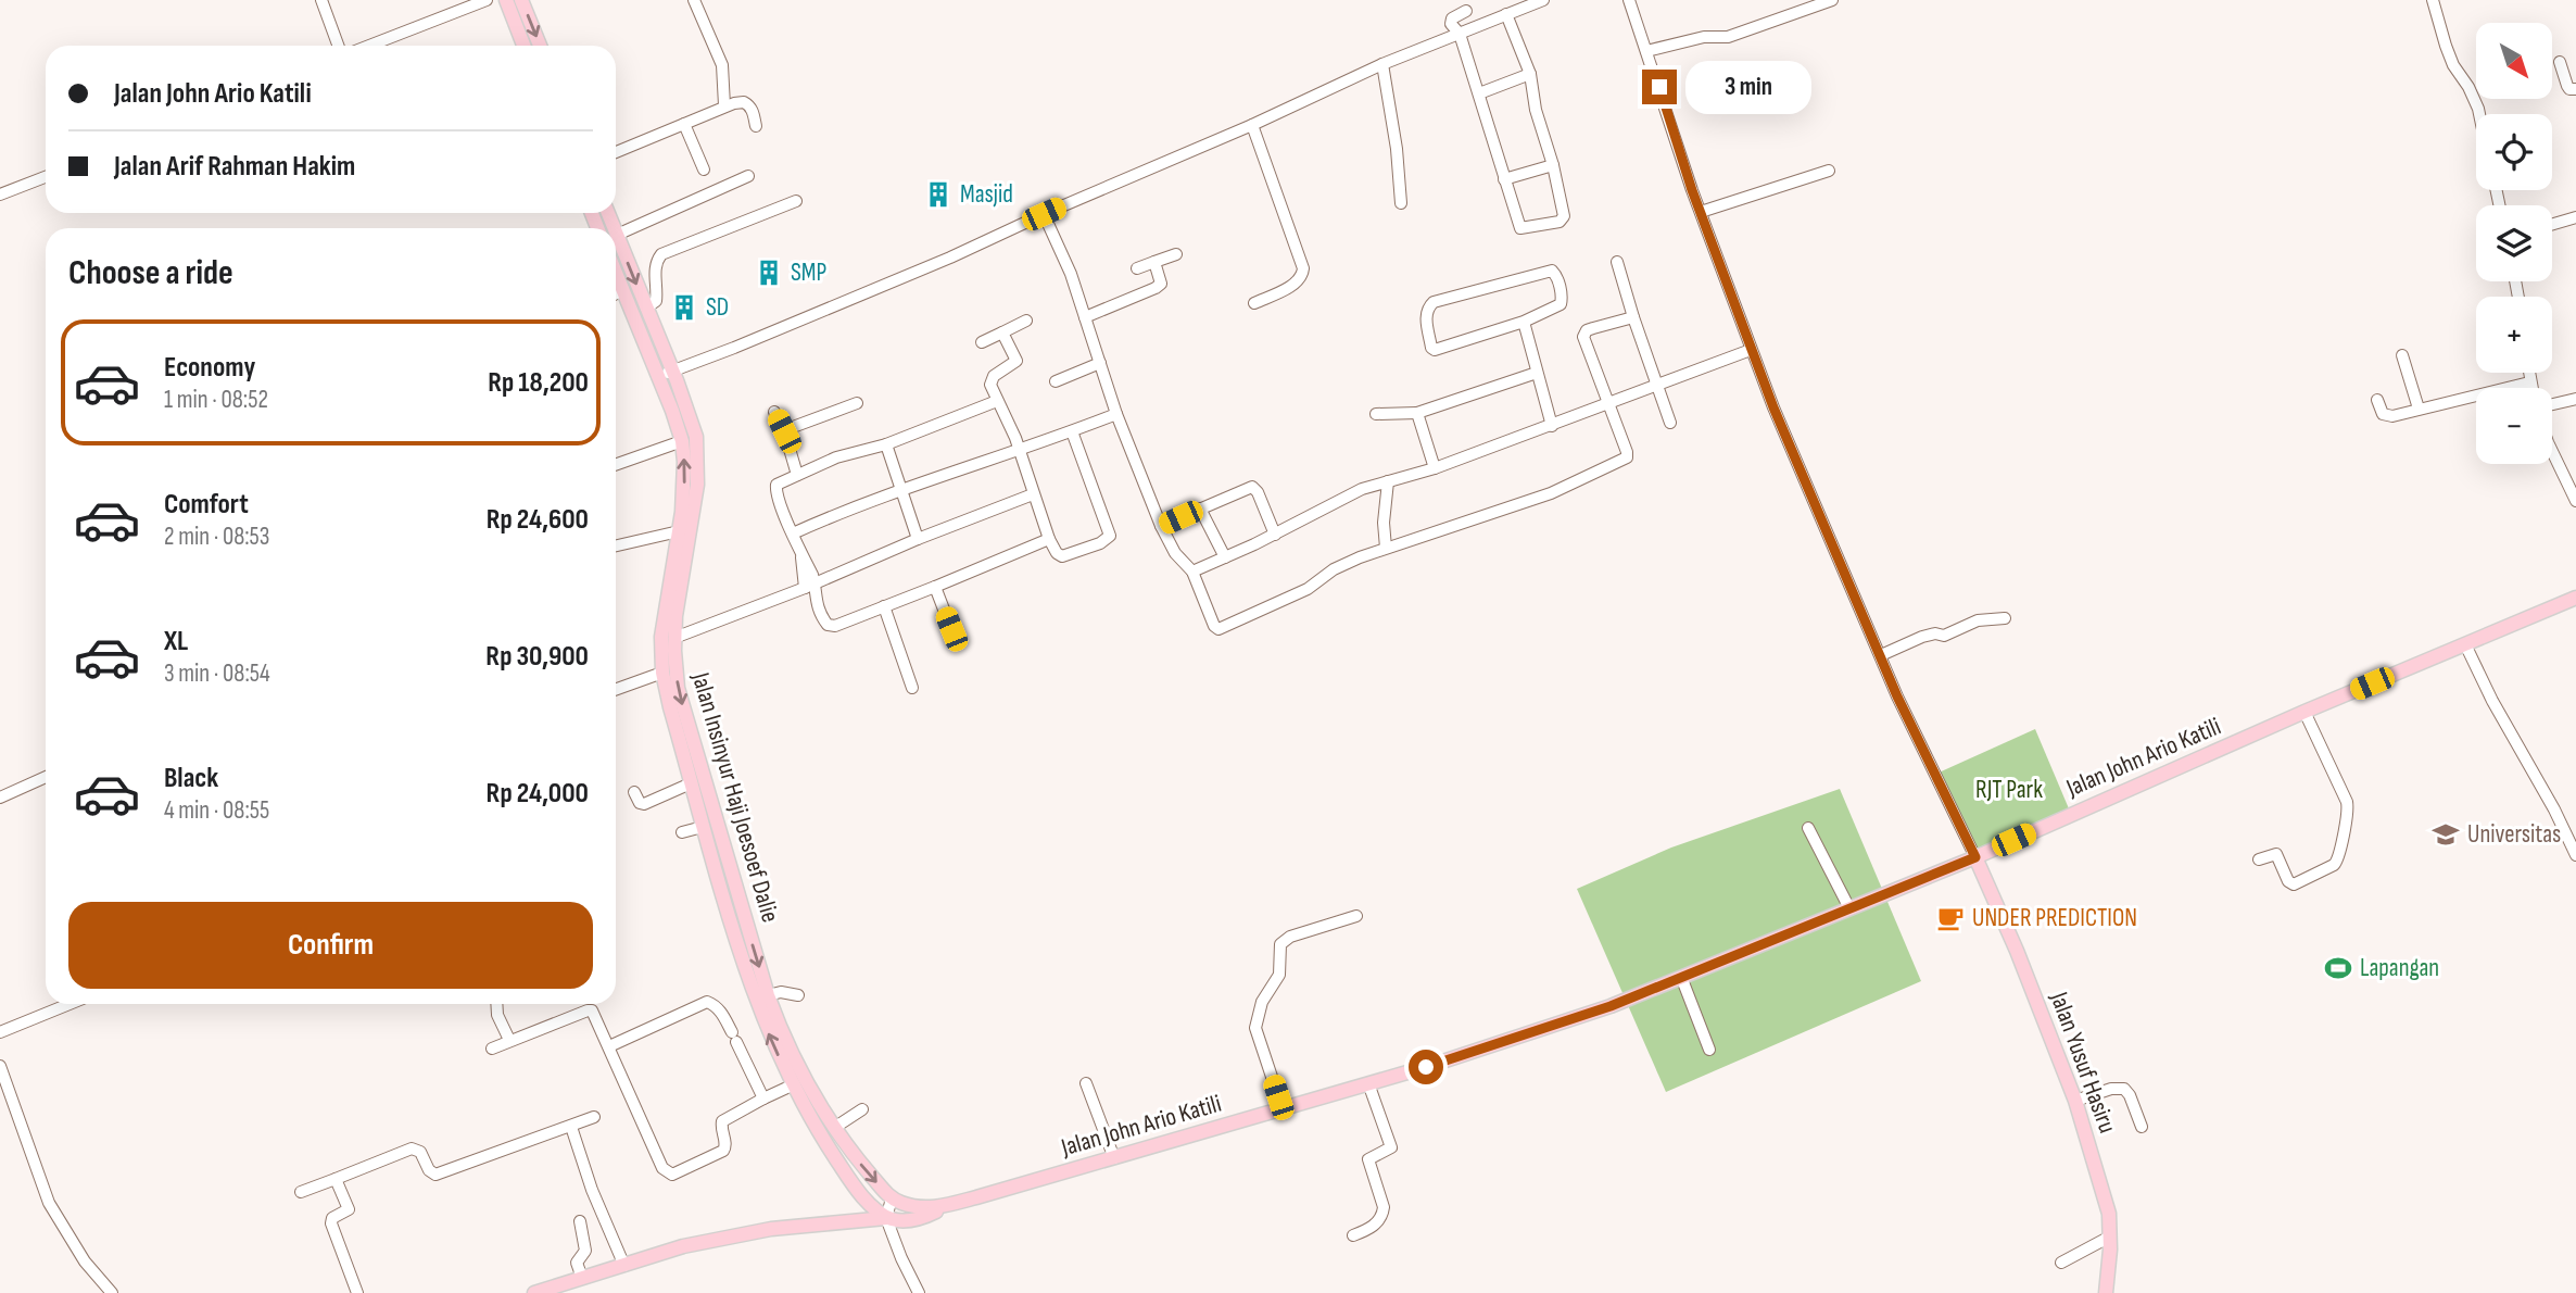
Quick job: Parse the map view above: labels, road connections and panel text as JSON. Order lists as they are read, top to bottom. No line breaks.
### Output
{"streets":{"main road":["Jalan John Ario Katili","Jalan Insinyur Haji Joesoef Dalie","Jalan Yusuf Hasiru"]},"crossings":[["Jalan John Ario Katili","Jalan Insinyur Haji Joesoef Dalie"],["Jalan John Ario Katili","Jalan Yusuf Hasiru"]],"parks":["RJT Park"],"places":{"building":["Masjid","SMP","SD"],"school or university":["Universitas"],"cafe":["UNDER PREDICTION"],"sports":["Lapangan"]},"north":"bottom right","page":{"map_buttons":["+","−"],"banner":["Jalan John Ario Katili","Jalan Arif Rahman Hakim"],"bubble":"3 min","heading":"Choose a ride","list":[{"name":"Economy","note":"1 min · 08:52","value":"Rp 18,200"},{"name":"Comfort","note":"2 min · 08:53","value":"Rp 24,600"},{"name":"XL","note":"3 min · 08:54","value":"Rp 30,900"},{"name":"Black","note":"4 min · 08:55","value":"Rp 24,000"}],"buttons":"Confirm"}}
